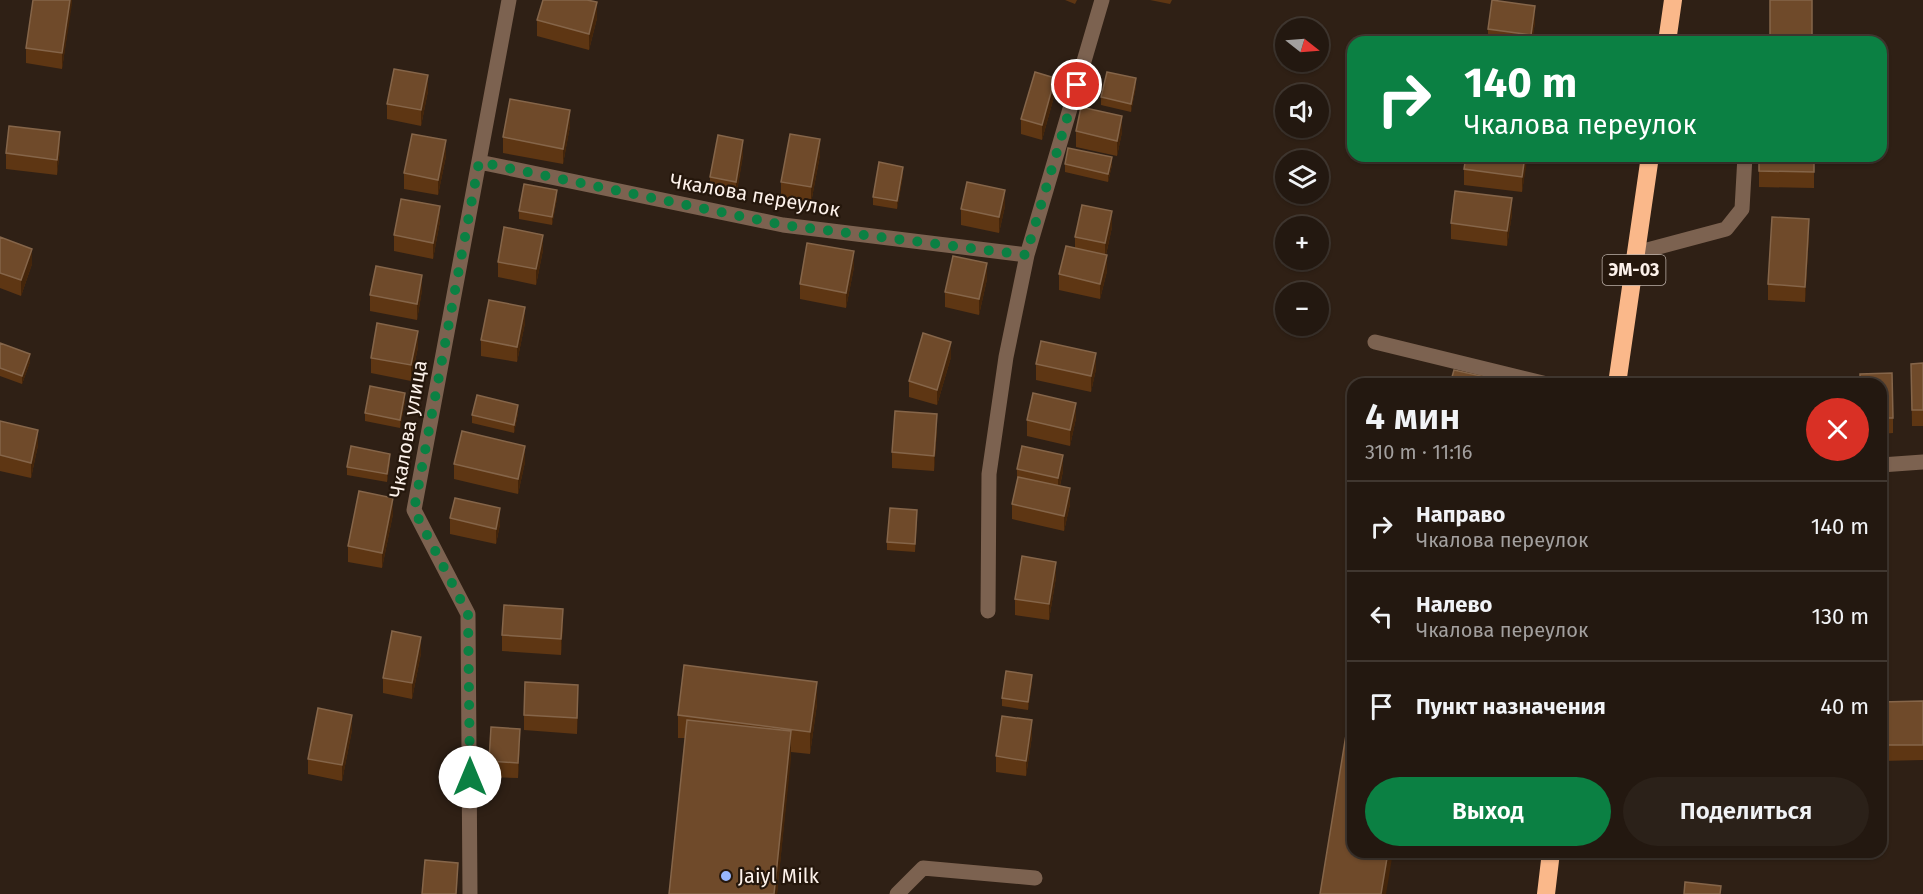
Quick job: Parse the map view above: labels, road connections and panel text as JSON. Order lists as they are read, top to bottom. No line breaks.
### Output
{"streets":{"highway":["ЭМ-03"],"street":["Чкалова переулок","Чкалова улица"]},"crossings":[["Чкалова переулок","Чкалова улица"]],"places":["Jaiyl Milk"],"north":"right","page":{"map_buttons":["+","−"],"turn":["140 m","Чкалова переулок"],"heading":["4 мин","310 m · 11:16"],"list":[{"name":"Направо","note":"Чкалова переулок","value":"140 m"},{"name":"Налево","note":"Чкалова переулок","value":"130 m"},{"name":"Пункт назначения","value":"40 m"}],"buttons":["Выход","Поделиться"]}}
